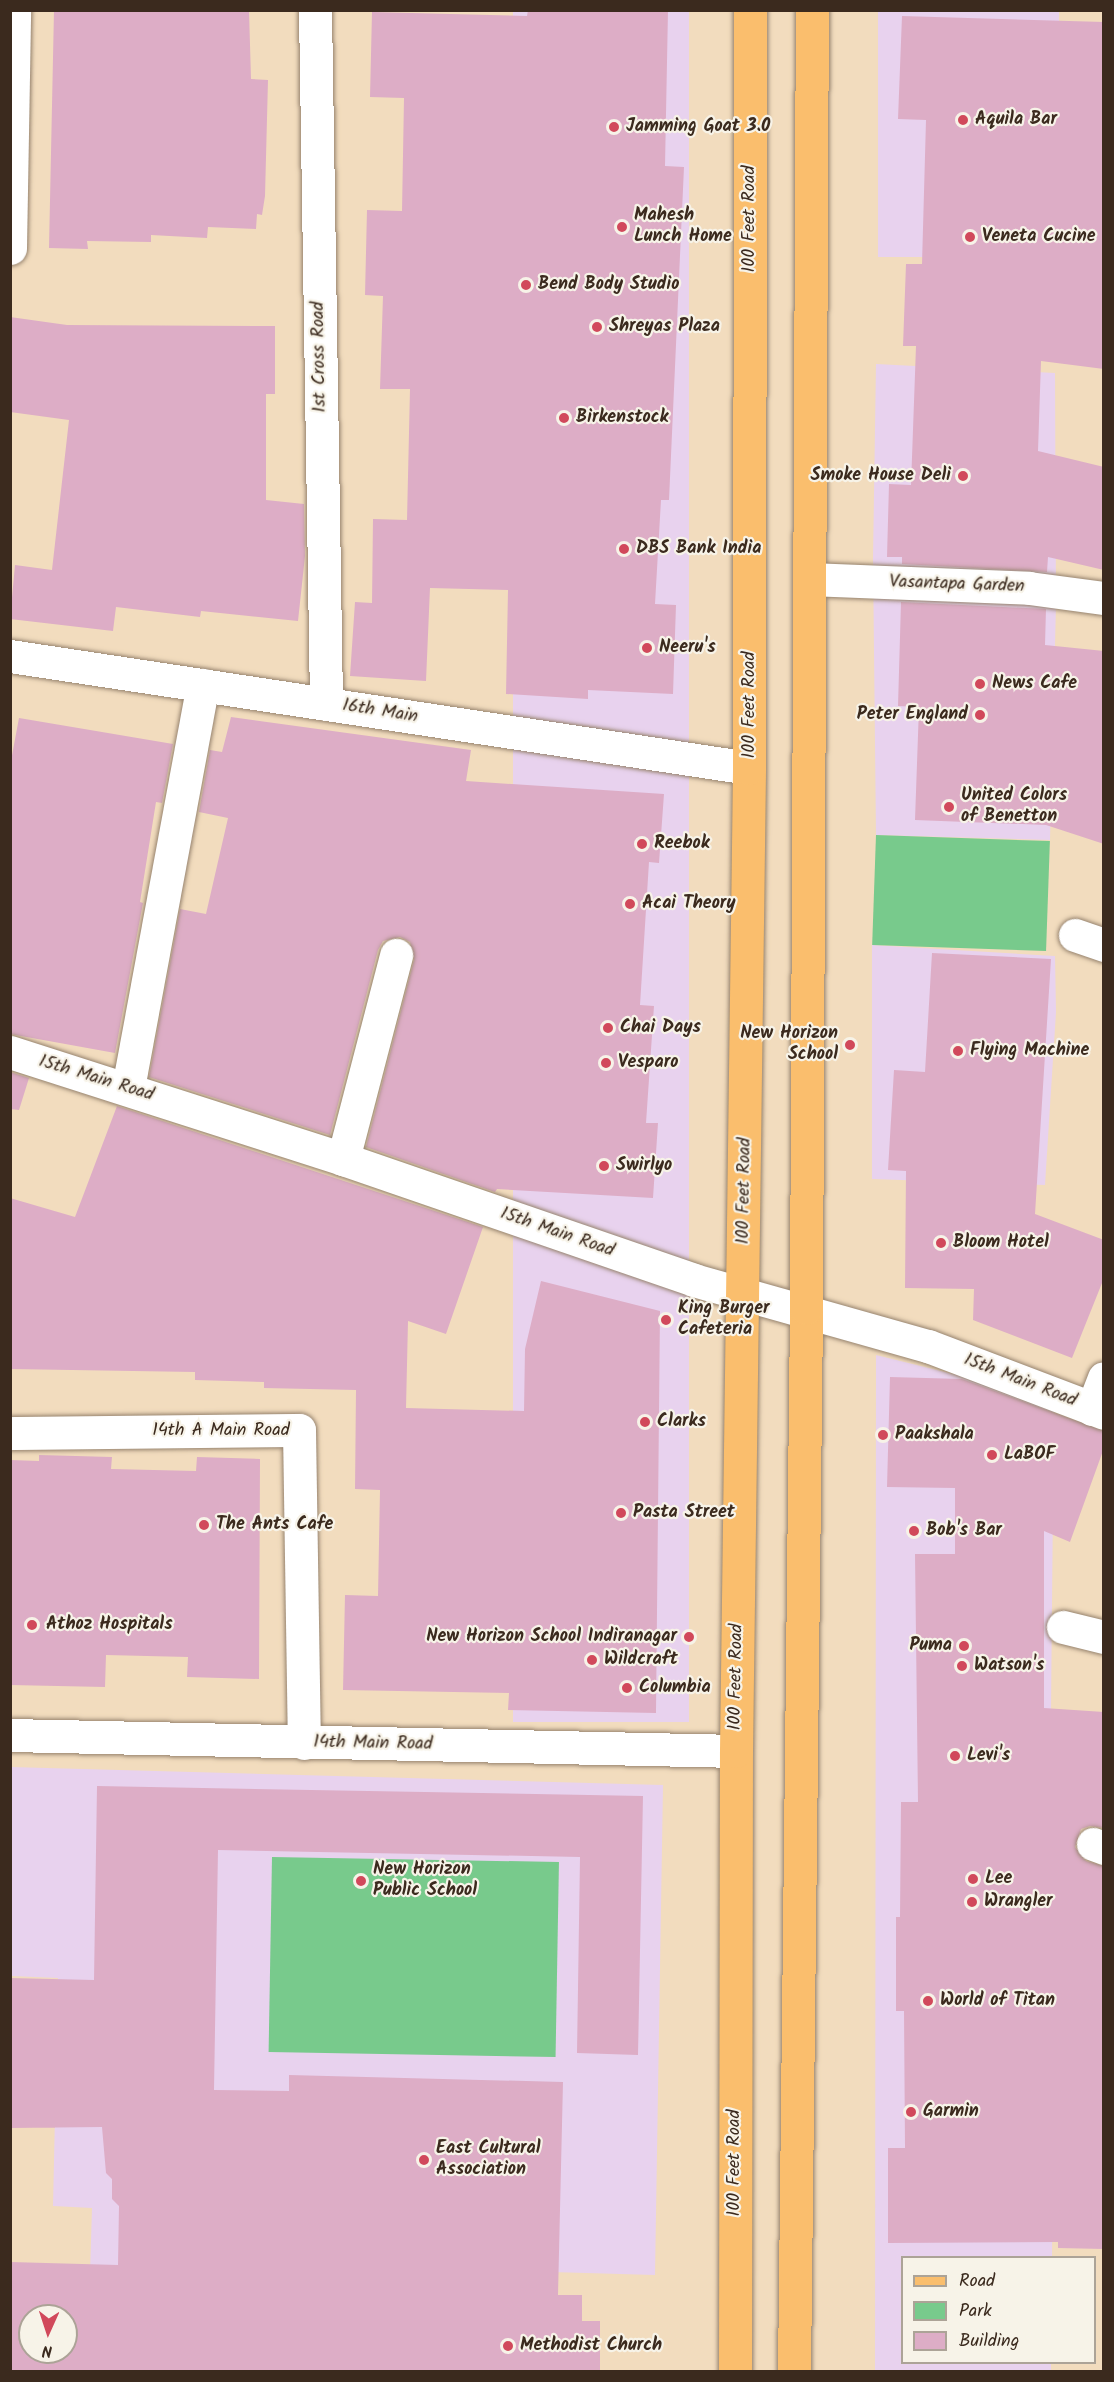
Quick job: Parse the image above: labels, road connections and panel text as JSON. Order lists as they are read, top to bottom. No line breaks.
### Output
{"streets":{"main road":["100 Feet Road"],"street":["1st Cross Road","Vasantapa Garden","16th Main","15th Main Road","14th A Main Road","14th Main Road"]},"crossings":[["100 Feet Road","16th Main"],["100 Feet Road","15th Main Road"],["100 Feet Road","14th Main Road"],["1st Cross Road","16th Main"],["14th A Main Road","14th Main Road"]],"places":["Aquila Bar","Jamming Goat 3.0","Mahesh Lunch Home","Veneta Cucine","Bend Body Studio","Shreyas Plaza","Birkenstock","Smoke House Deli","DBS Bank India","Neeru's","News Cafe","Peter England","United Colors of Benetton","Reebok","Acai Theory","Chai Days","New Horizon School","Flying Machine","Vesparo","Swirlyo","Bloom Hotel","King Burger Cafeteria","Clarks","Paakshala","LaBOF","Pasta Street","The Ants Cafe","Bob's Bar","Athoz Hospitals","New Horizon School Indiranagar","Puma","Wildcraft","Watson's","Columbia","Levi's","Lee","New Horizon Public School","Wrangler","World of Titan","Garmin","East Cultural Association","Methodist Church"],"legend":["Road","Park","Building"],"north":"bottom"}
